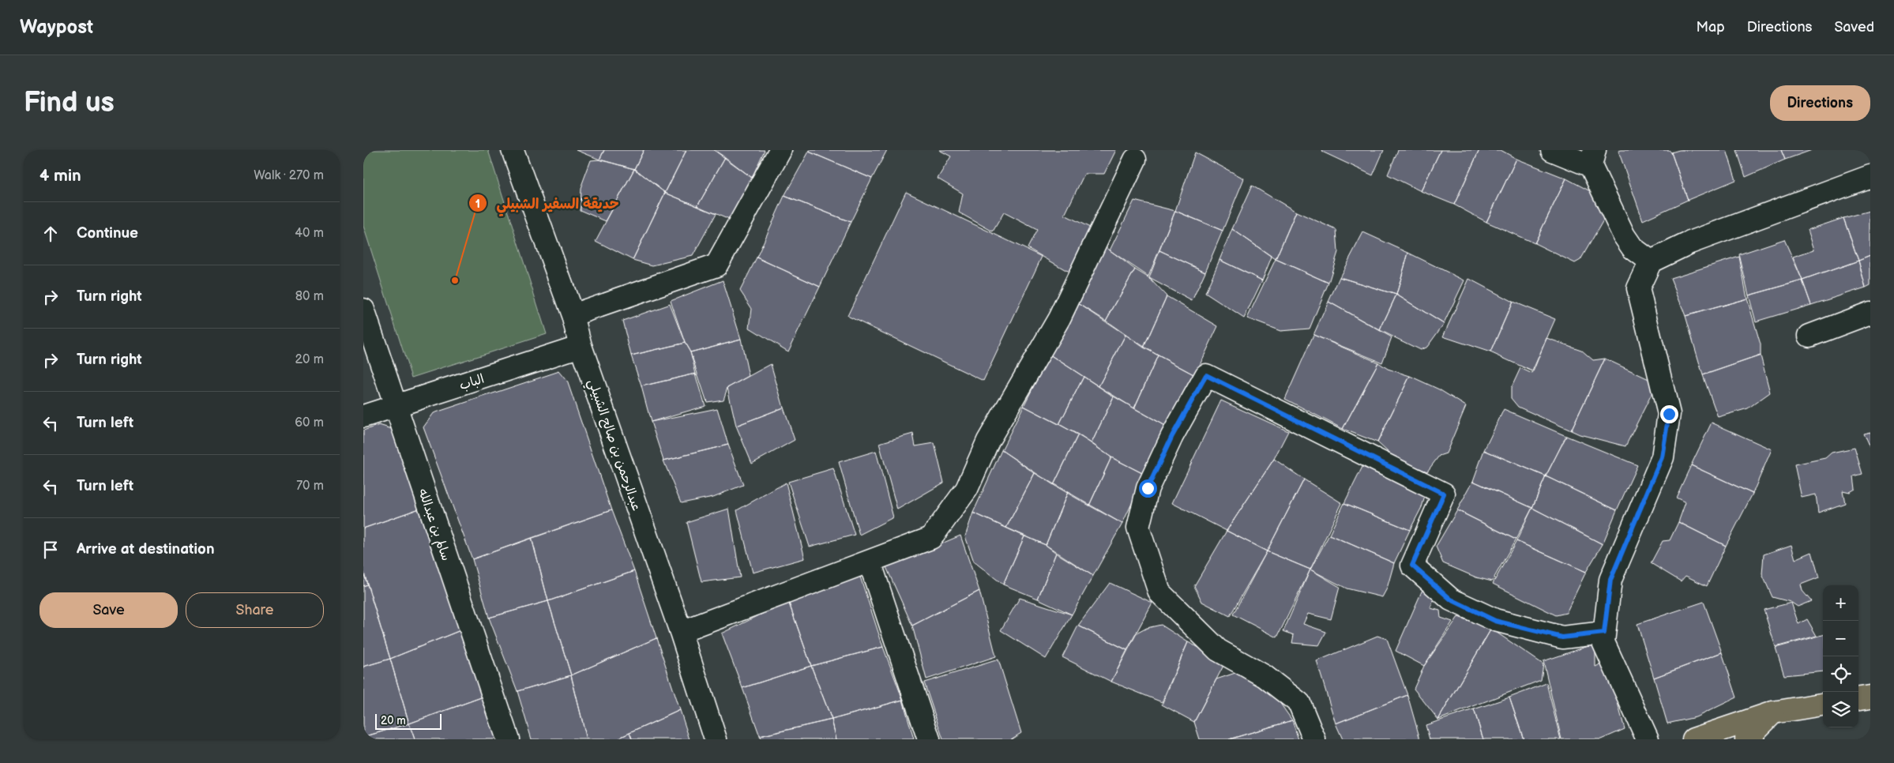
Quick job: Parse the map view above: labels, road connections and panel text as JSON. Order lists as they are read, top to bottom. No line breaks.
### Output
{"streets":{"street":["الباب","عبدالرحمن بن صالح الشبيلي","سالم بن عبدالله"]},"crossings":[["الباب","عبدالرحمن بن صالح الشبيلي"],["الباب","سالم بن عبدالله"]],"places":["حديقة السفير الشبيلي"],"scale_bar":"20 m","page":{"header":"Waypost","nav":["Map","Directions","Saved"],"buttons":["Directions",["Save","Share"]],"title":"Find us","heading":["4 min","Walk · 270 m"],"list":[["Continue","40 m"],["Turn right","80 m"],["Turn right","20 m"],["Turn left","60 m"],["Turn left","70 m"],"Arrive at destination"],"map_buttons":["+","−"],"scale":"20 m"}}
